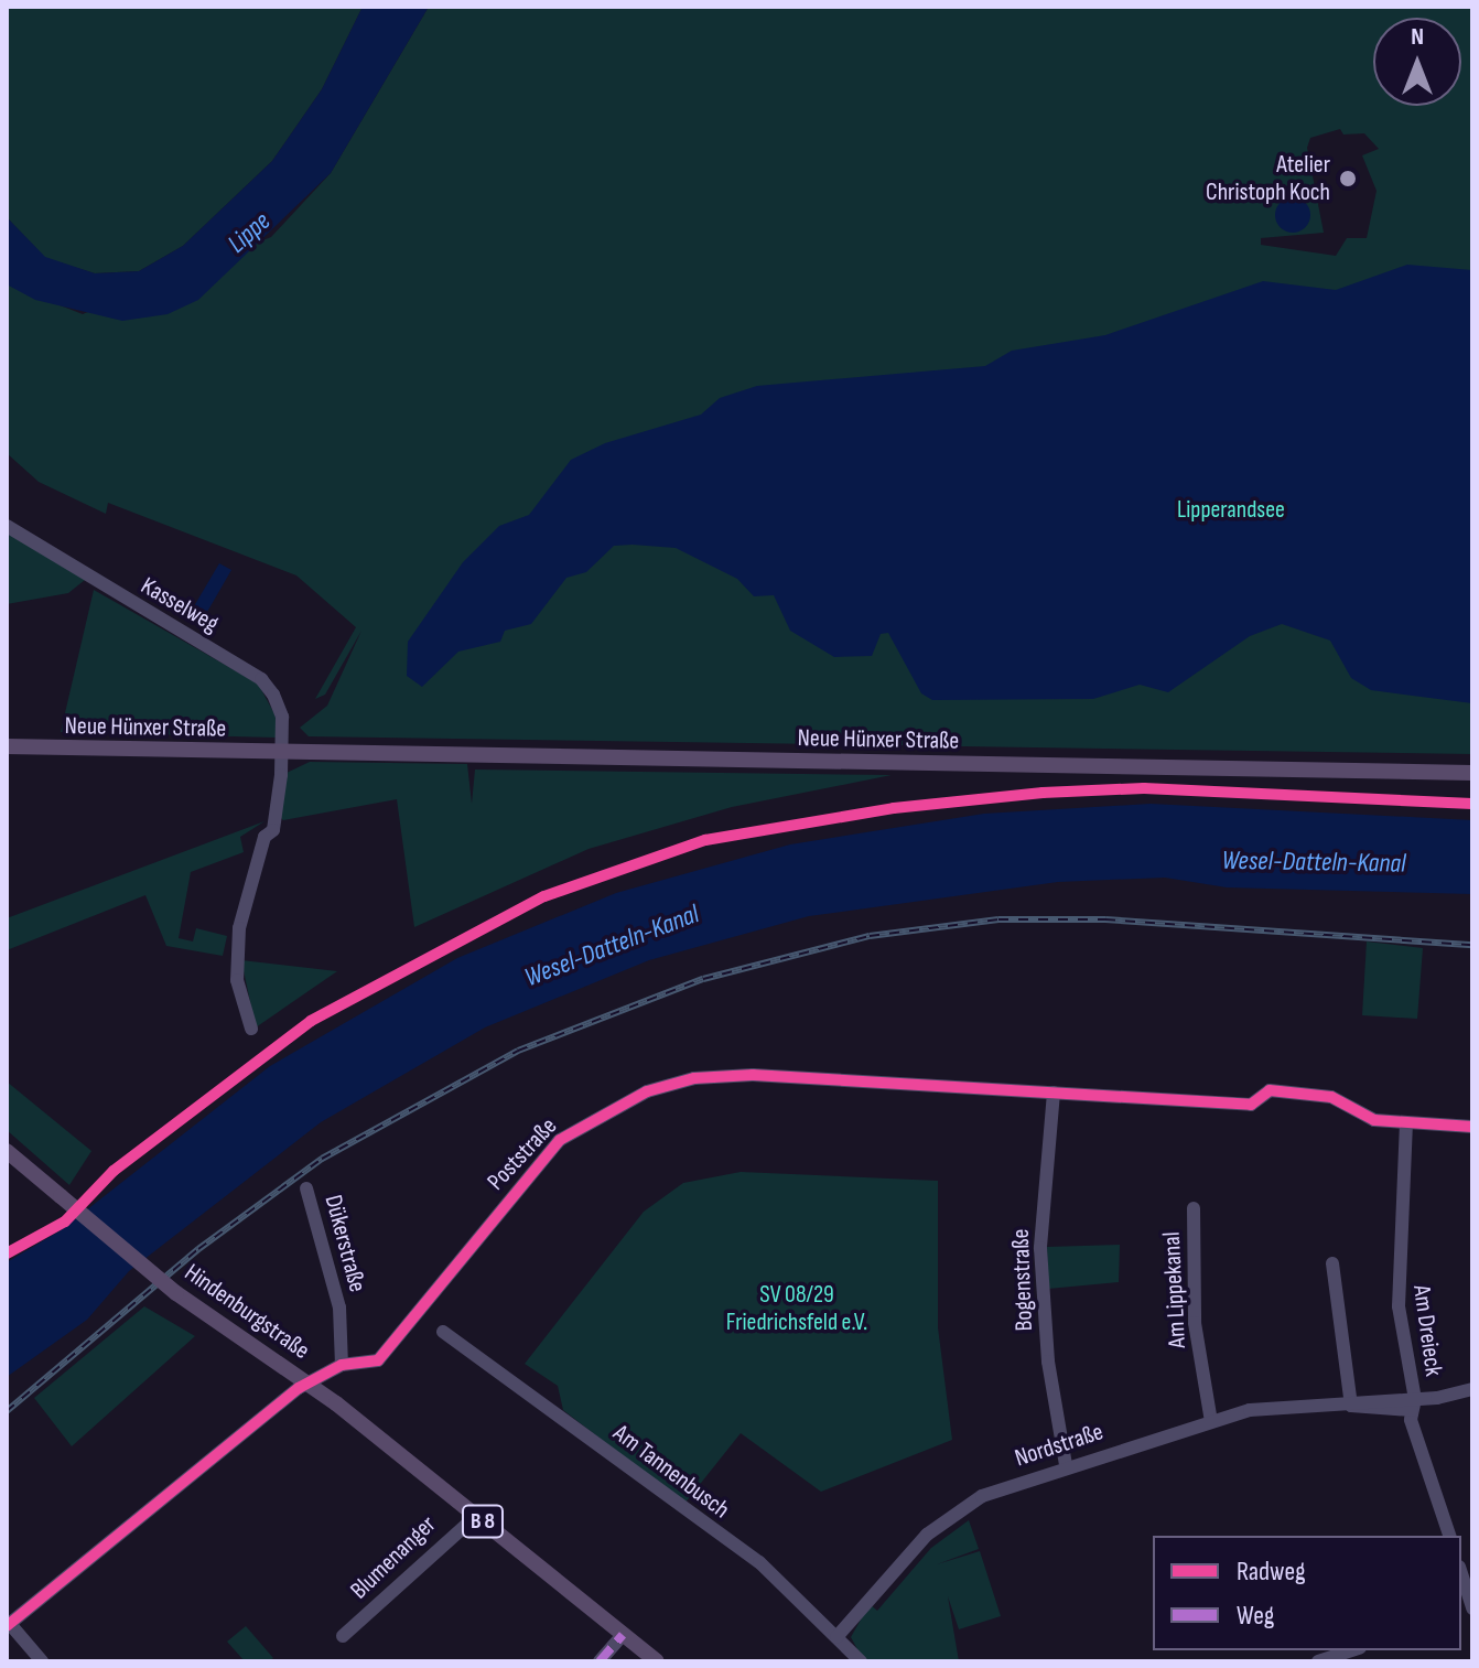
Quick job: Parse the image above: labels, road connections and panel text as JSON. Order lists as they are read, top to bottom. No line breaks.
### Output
{"streets":{"main road":["Neue Hünxer Straße","Hindenburgstraße","B 8"],"street":["Kasselweg","Poststraße","Dükerstraße","Bogenstraße","Am Lippekanal","Am Dreieck","Nordstraße","Am Tannenbusch","Blumenanger"]},"crossings":[["Kasselweg","Neue Hünxer Straße"],["Poststraße","Dükerstraße"],["Poststraße","Bogenstraße"],["Poststraße","Hindenburgstraße"],["Poststraße","Am Dreieck"],["Bogenstraße","Nordstraße"],["Am Lippekanal","Nordstraße"],["Hindenburgstraße","Blumenanger"],["Am Dreieck","Nordstraße"],["Nordstraße","Am Tannenbusch"]],"water":["Lippe","Wesel-Datteln-Kanal"],"parks":["Lipperandsee","SV 08/29 Friedrichsfeld e.V."],"places":["Atelier Christoph Koch"],"legend":["Radweg","Weg"],"north":"top"}
